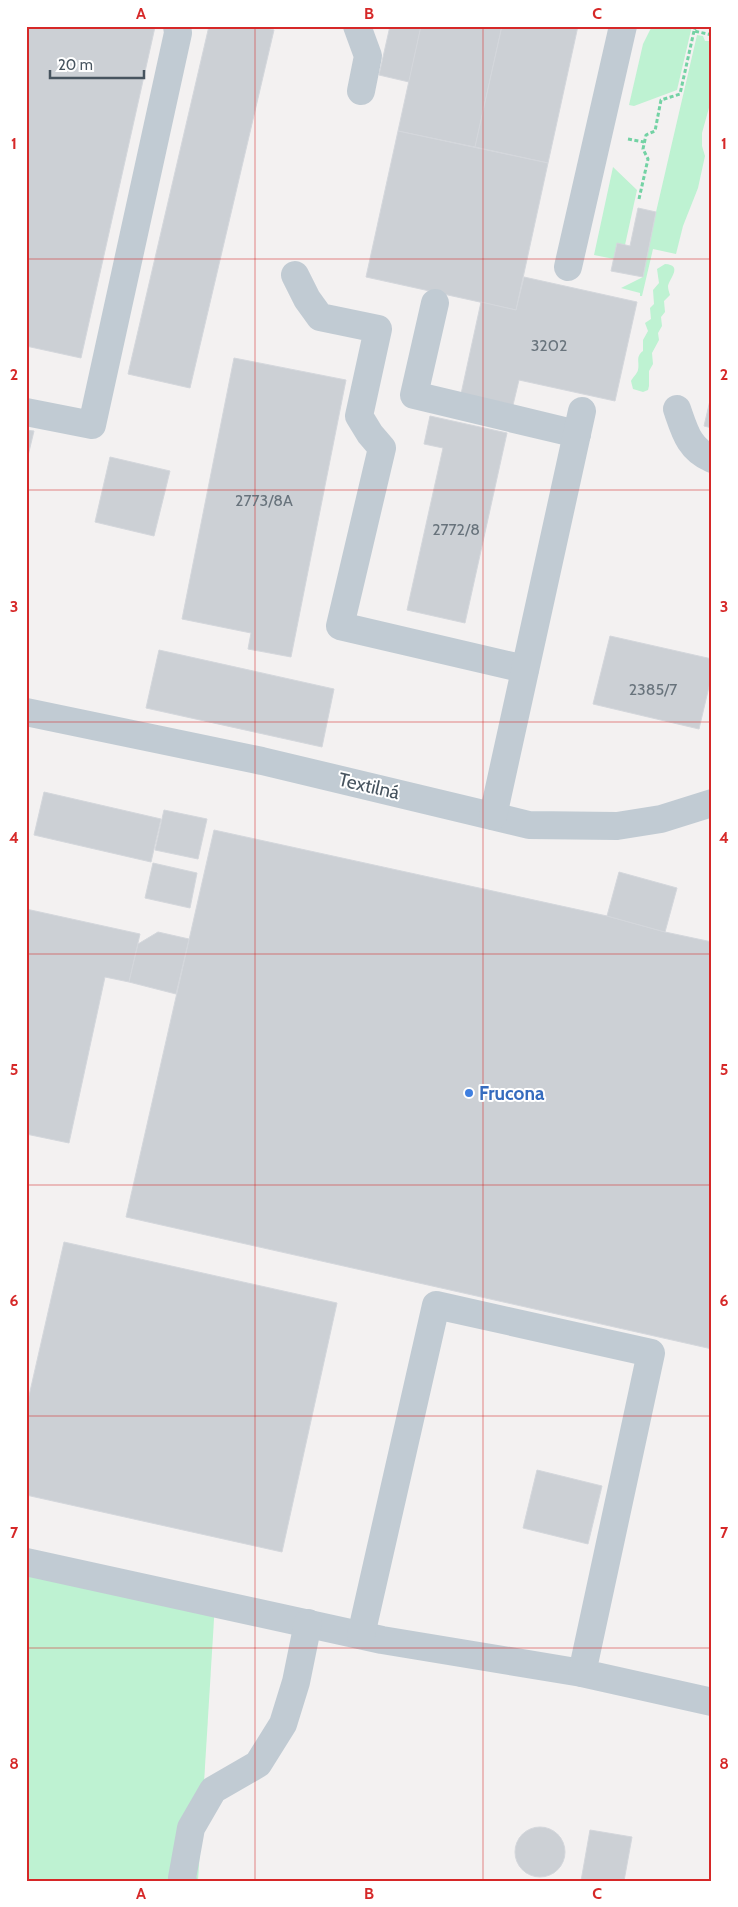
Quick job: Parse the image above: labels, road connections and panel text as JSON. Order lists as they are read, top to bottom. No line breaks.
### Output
{"streets":{"lane":["Textilná"]},"places":["Frucona"],"house_numbers":["3202","2773/8A","2772/8","2385/7"],"scale_bar":"20 m","grid":{"columns":["A","B","C"],"rows":["1","2","3","4","5","6","7","8"]}}
